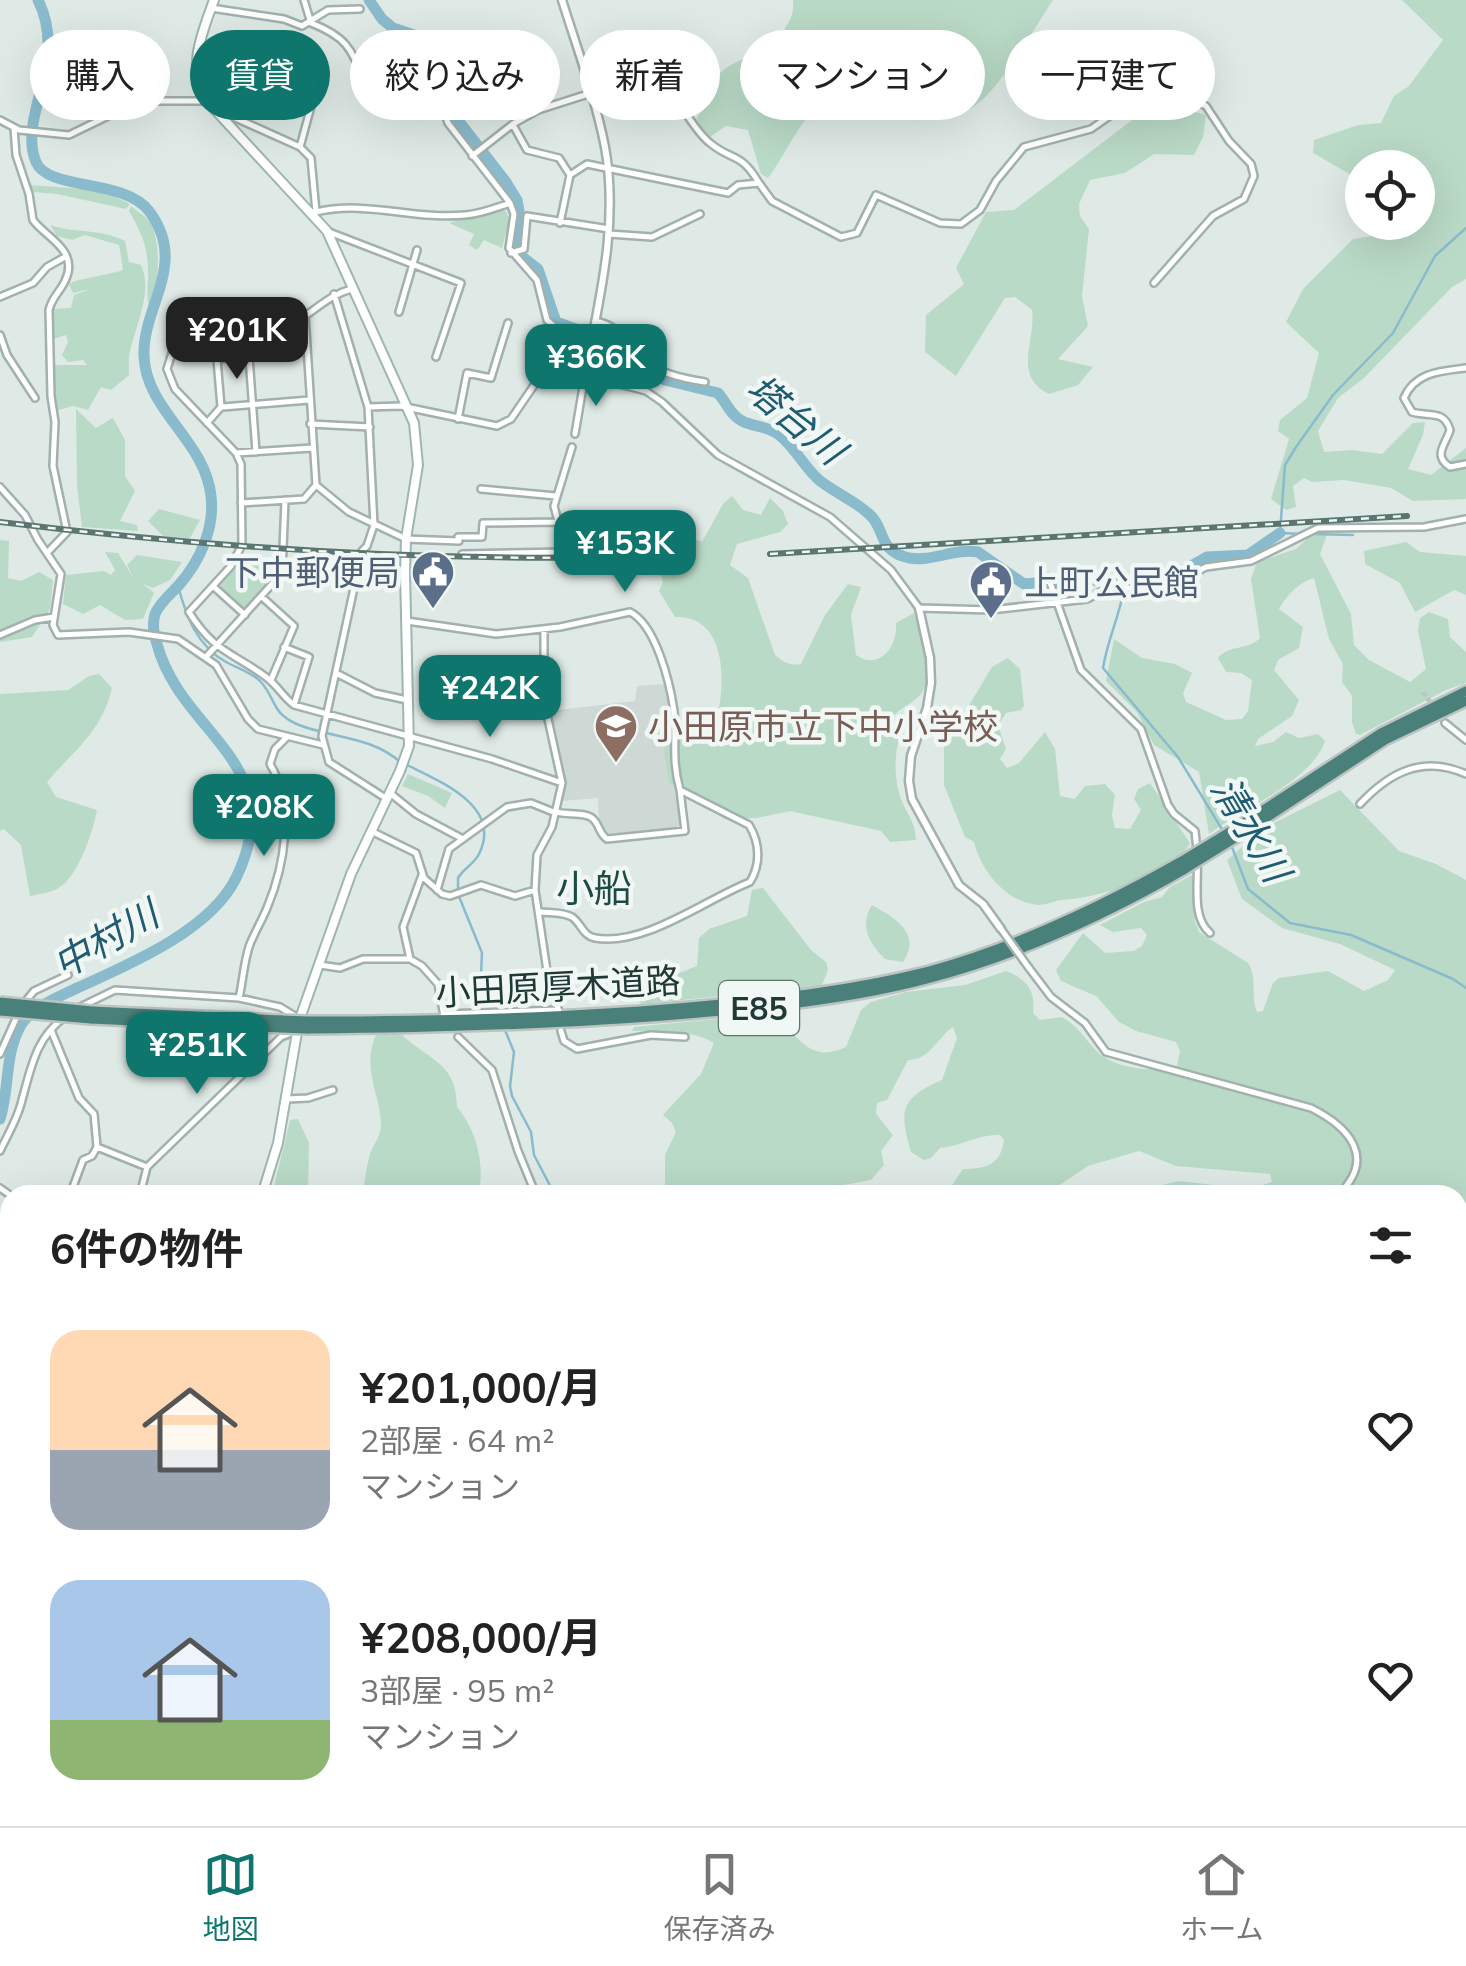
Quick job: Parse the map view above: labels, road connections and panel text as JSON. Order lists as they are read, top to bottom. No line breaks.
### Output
{"streets":{"highway":["小田原厚木道路","E85"]},"districts":["小船"],"water":["塔台川","清水川","中村川"],"places":{"public building":["下中郵便局","上町公民館"],"school or university":["小田原市立下中小学校"]},"page":{"chip":["購入","賃貸","絞り込み","新着","マンション","一戸建て"],"price":["¥201K","¥366K","¥153K","¥242K","¥208K","¥251K"],"heading":"6件の物件","list":[{"name":"¥201,000/月","note":"2部屋 · 64 m² · マンション"},{"name":"¥208,000/月","note":"3部屋 · 95 m² · マンション"}],"tabs":["地図","保存済み","ホーム"]}}
